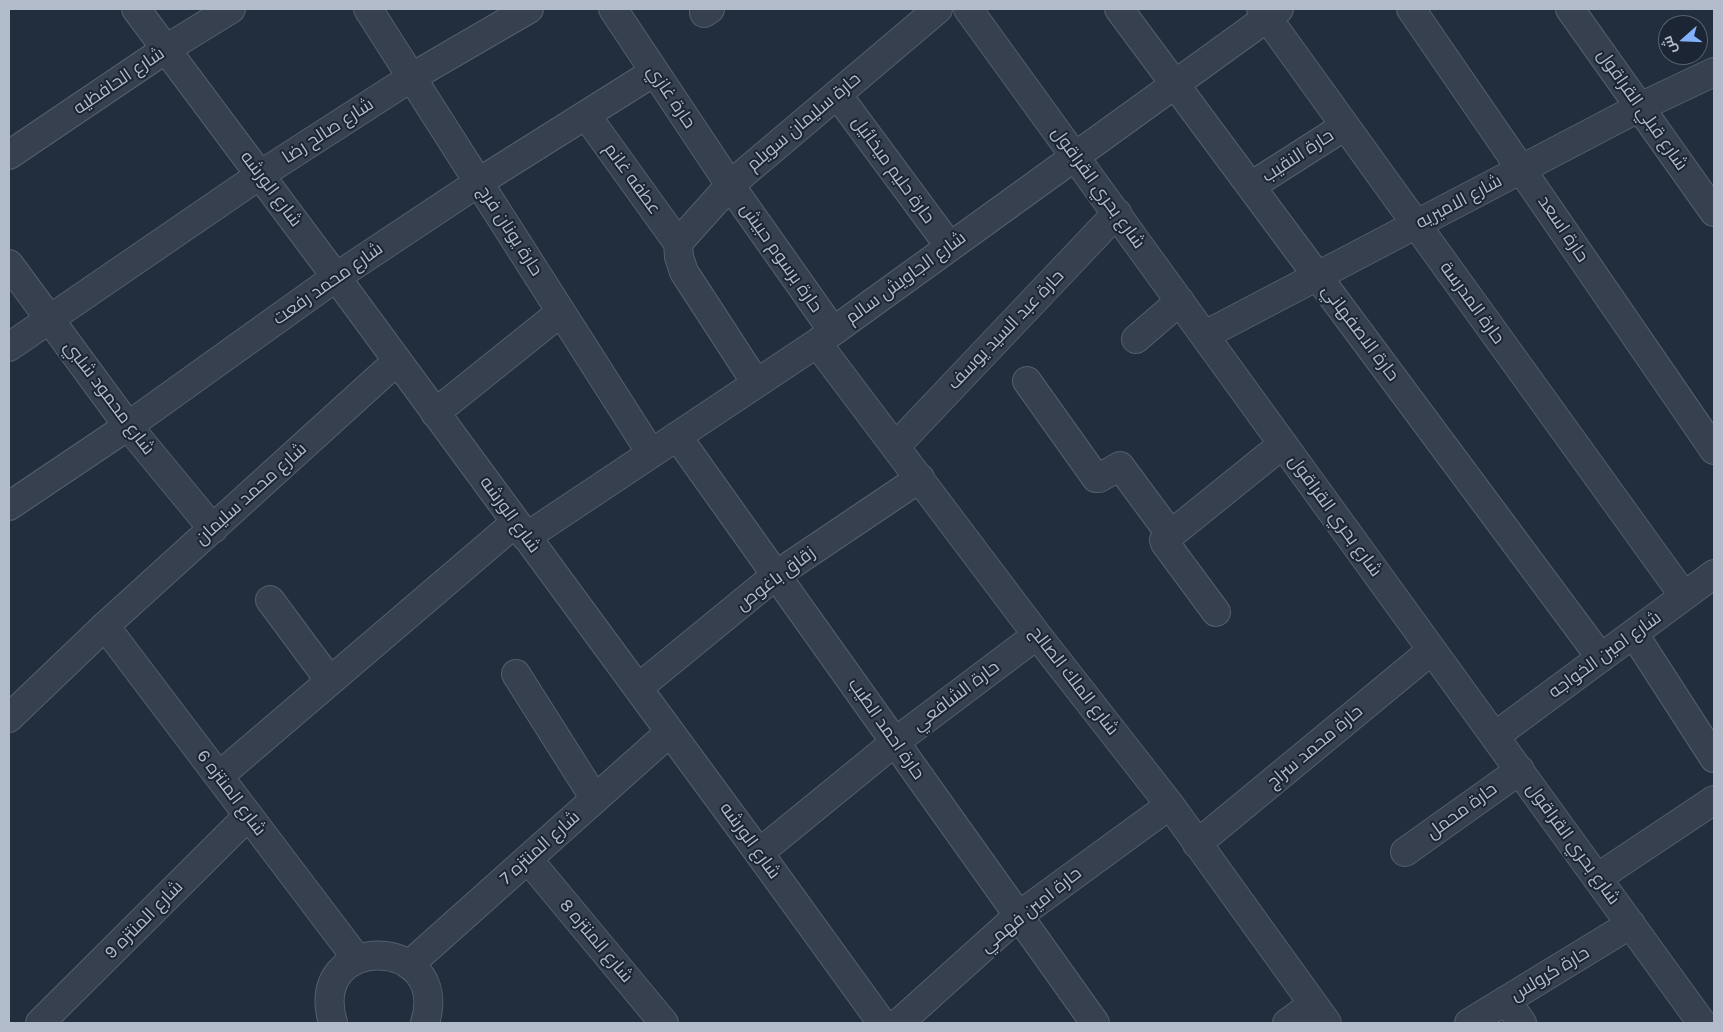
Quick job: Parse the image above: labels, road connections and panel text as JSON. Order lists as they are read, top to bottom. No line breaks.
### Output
{"streets":{"street":["شارع الحافظيه","حارة غازي","شارع قبلي القراقول","حارة سليمان سويلم","شارع صالح رضا","حارة النقيب","حارة حليم ميخائيل","عطفه غانم","شارع بحري القراقول","شارع الورشه","شارع الاميريه","حارة اسعد","حارة يونان فرج","حارة برسوم حبيش","شارع الجاويش سالم","شارع محمد رفعت","حارة المدرسة","حارة عبد السيد يوسف","حارة الاصفهاني","شارع محمود شلبي","شارع محمد سليمان","زقاق باغوص","شارع امين الخواجه","شارع الملك الصالح","حارة الشافعي","حارة احمد الطيب","حارة محمد سراج","شارع المنتزه 6","حارة محمل","شارع المنتزه 7","حارة امين فهمي","شارع المنتزه 9","شارع المنتزه 8","حارة كرولس"]},"crossings":[["شارع الحافظيه","شارع الورشه"],["حارة غازي","حارة سليمان سويلم"],["حارة غازي","حارة برسوم حبيش"],["حارة غازي","شارع محمد رفعت"],["شارع قبلي القراقول","شارع الاميريه"],["حارة سليمان سويلم","حارة حليم ميخائيل"],["حارة سليمان سويلم","عطفه غانم"],["حارة سليمان سويلم","حارة برسوم حبيش"],["شارع صالح رضا","شارع الورشه"],["شارع صالح رضا","حارة يونان فرج"],["شارع صالح رضا","شارع محمود شلبي"],["حارة النقيب","حارة المدرسة"],["حارة النقيب","حارة الاصفهاني"],["حارة حليم ميخائيل","شارع الجاويش سالم"],["عطفه غانم","شارع محمد رفعت"],["شارع بحري القراقول","شارع الاميريه"],["شارع بحري القراقول","شارع الجاويش سالم"],["شارع بحري القراقول","حارة عبد السيد يوسف"],["شارع بحري القراقول","شارع امين الخواجه"],["شارع بحري القراقول","حارة محمد سراج"],["شارع بحري القراقول","حارة محمل"],["شارع بحري القراقول","حارة كرولس"],["شارع الورشه","شارع الجاويش سالم"],["شارع الورشه","شارع محمد رفعت"],["شارع الورشه","شارع محمد سليمان"],["شارع الورشه","زقاق باغوص"],["شارع الورشه","حارة الشافعي"],["شارع الورشه","شارع المنتزه 7"],["شارع الاميريه","حارة اسعد"],["شارع الاميريه","حارة المدرسة"],["شارع الاميريه","حارة الاصفهاني"],["حارة يونان فرج","شارع الجاويش سالم"],["حارة يونان فرج","شارع محمد رفعت"],["حارة برسوم حبيش","شارع الجاويش سالم"],["حارة برسوم حبيش","شارع الملك الصالح"],["شارع الجاويش سالم","حارة المدرسة"],["شارع الجاويش سالم","حارة الاصفهاني"],["شارع الجاويش سالم","شارع الملك الصالح"],["شارع الجاويش سالم","حارة احمد الطيب"],["شارع الجاويش سالم","شارع المنتزه 6"],["شارع محمد رفعت","شارع محمود شلبي"],["حارة المدرسة","شارع امين الخواجه"],["حارة عبد السيد يوسف","شارع الملك الصالح"],["حارة الاصفهاني","شارع امين الخواجه"],["شارع محمود شلبي","شارع محمد سليمان"],["شارع محمد سليمان","شارع المنتزه 6"],["زقاق باغوص","شارع الملك الصالح"],["زقاق باغوص","حارة احمد الطيب"],["شارع الملك الصالح","حارة الشافعي"],["شارع الملك الصالح","حارة محمد سراج"],["شارع الملك الصالح","حارة امين فهمي"],["حارة الشافعي","حارة احمد الطيب"],["حارة احمد الطيب","حارة امين فهمي"],["شارع المنتزه 6","شارع المنتزه 9"],["شارع المنتزه 7","شارع المنتزه 8"]],"north":"left"}
